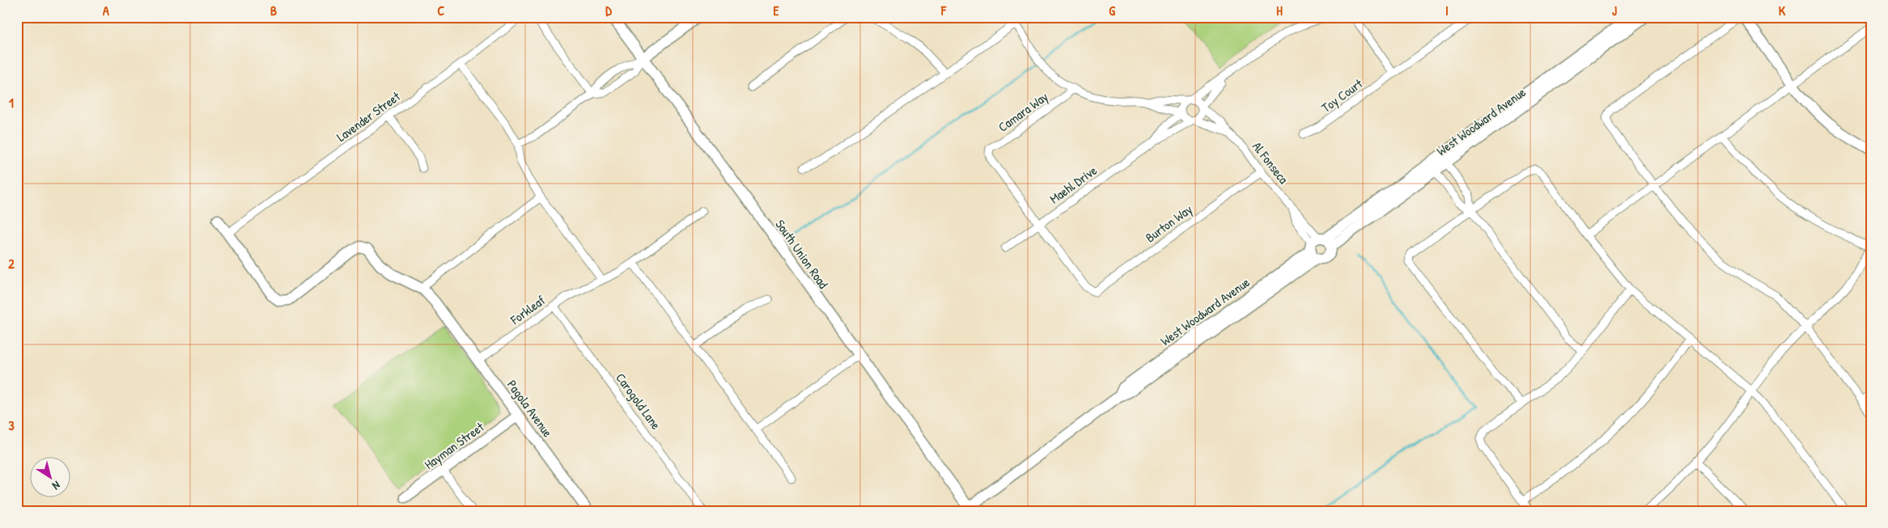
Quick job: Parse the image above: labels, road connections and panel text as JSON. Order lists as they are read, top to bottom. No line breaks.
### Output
{"streets":{"street":["Toy Court","Camara Way","Lavender Street","West Woodward Avenue","Al Fonseca","Maehl Drive","Burton Way","South Union Road","Forkleaf","Carogold Lane","Pagola Avenue","Hayman Street"]},"crossings":[["Camara Way","Maehl Drive"],["Camara Way","Burton Way"],["West Woodward Avenue","Al Fonseca"],["West Woodward Avenue","South Union Road"],["Al Fonseca","Maehl Drive"],["Al Fonseca","Burton Way"],["Maehl Drive","Burton Way"],["Forkleaf","Carogold Lane"],["Forkleaf","Pagola Avenue"],["Pagola Avenue","Hayman Street"]],"north":"bottom right","grid":{"columns":["A","B","C","D","E","F","G","H","I","J","K"],"rows":["1","2","3"]}}
